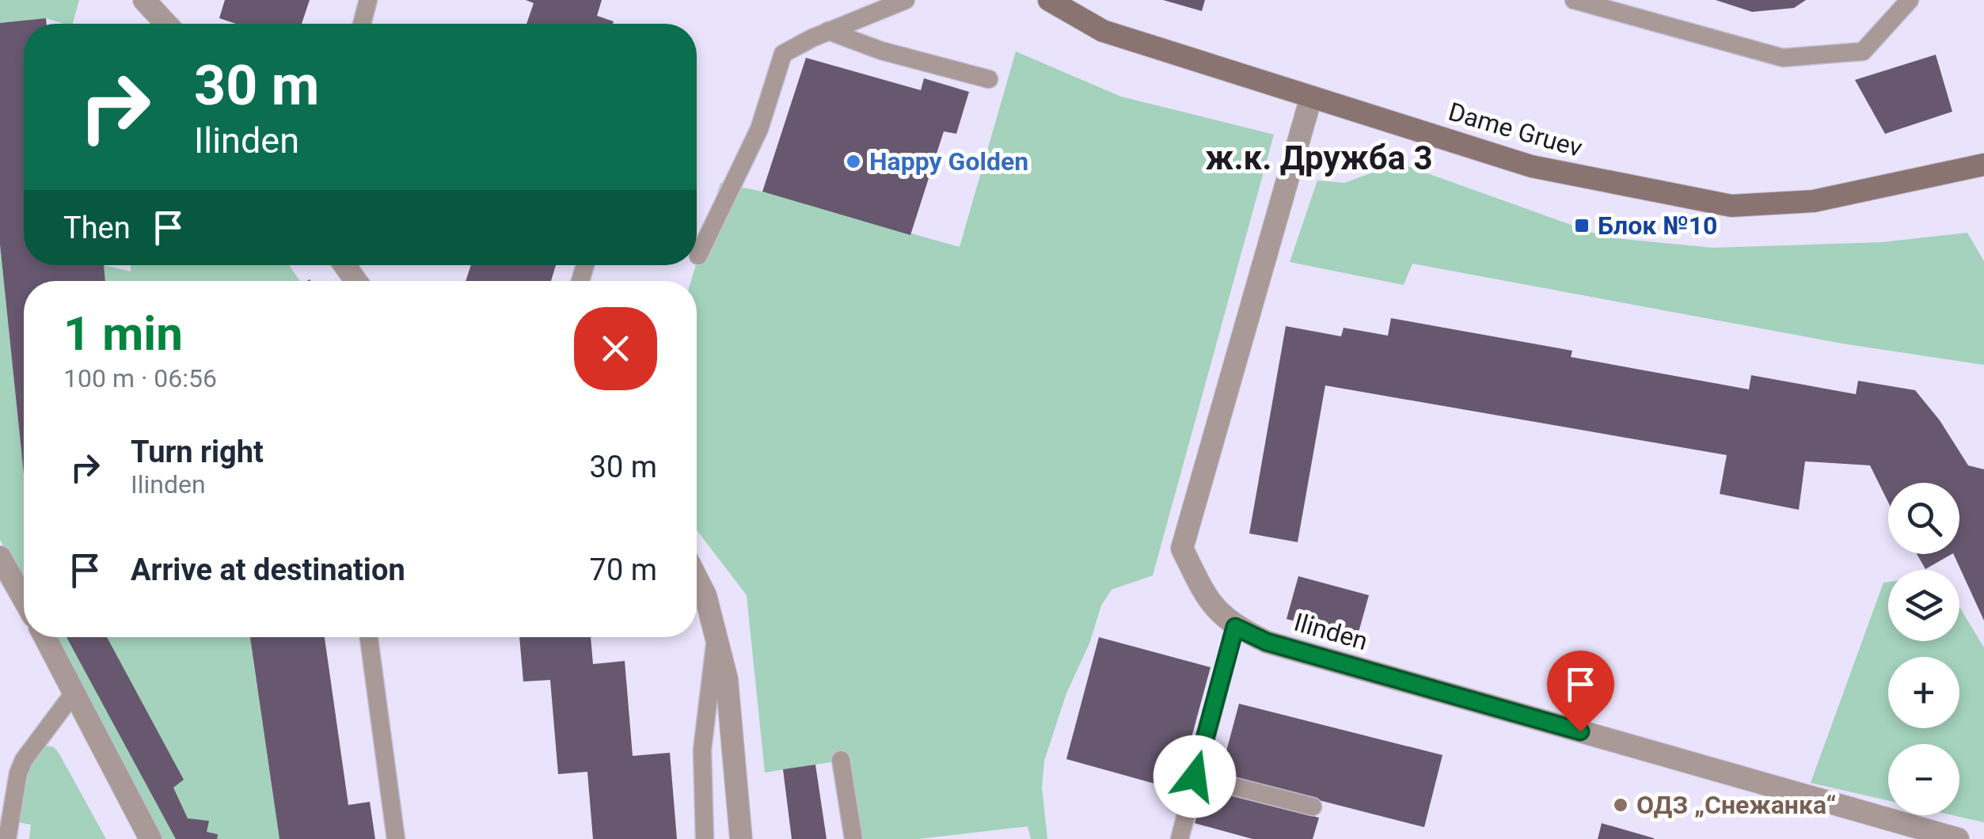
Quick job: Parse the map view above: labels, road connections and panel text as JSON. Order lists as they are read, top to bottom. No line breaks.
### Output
{"streets":{"main road":["Dame Gruev"],"street":["Ilinden"]},"crossings":[["Dame Gruev","Ilinden"]],"districts":["ж.к. Дружба 3"],"places":{"other":["Happy Golden","ОДЗ „Снежанка“"],"transit":["Блок №10"]},"page":{"turn":["30 m","Ilinden"],"then":"Then","heading":["1 min","100 m · 06:56"],"list":[{"name":"Turn right","note":"Ilinden","value":"30 m"},{"name":"Arrive at destination","value":"70 m"}],"map_buttons":["+","−"]}}
